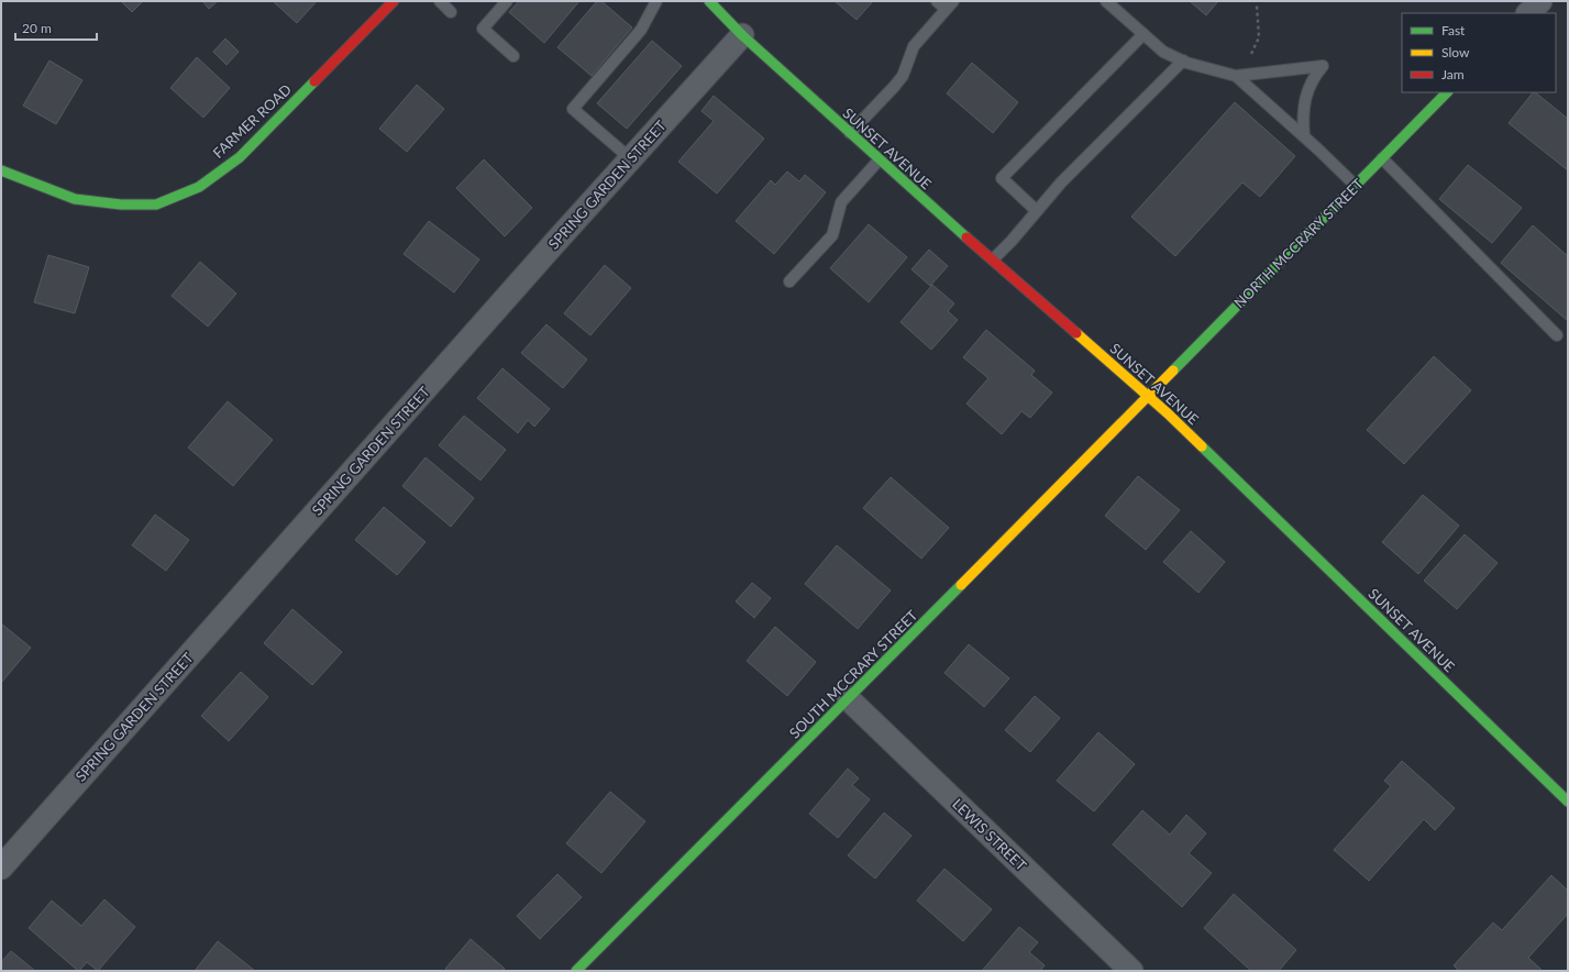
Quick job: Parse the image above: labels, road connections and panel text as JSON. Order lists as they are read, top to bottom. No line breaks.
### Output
{"streets":{"street":["FARMER ROAD","SUNSET AVENUE","SPRING GARDEN STREET","NORTH MCCRARY STREET","SOUTH MCCRARY STREET","LEWIS STREET"]},"crossings":[["SUNSET AVENUE","SPRING GARDEN STREET"],["SUNSET AVENUE","NORTH MCCRARY STREET"],["SUNSET AVENUE","SOUTH MCCRARY STREET"],["NORTH MCCRARY STREET","SOUTH MCCRARY STREET"],["SOUTH MCCRARY STREET","LEWIS STREET"]],"legend":["Fast","Slow","Jam"],"scale_bar":"20 m"}
